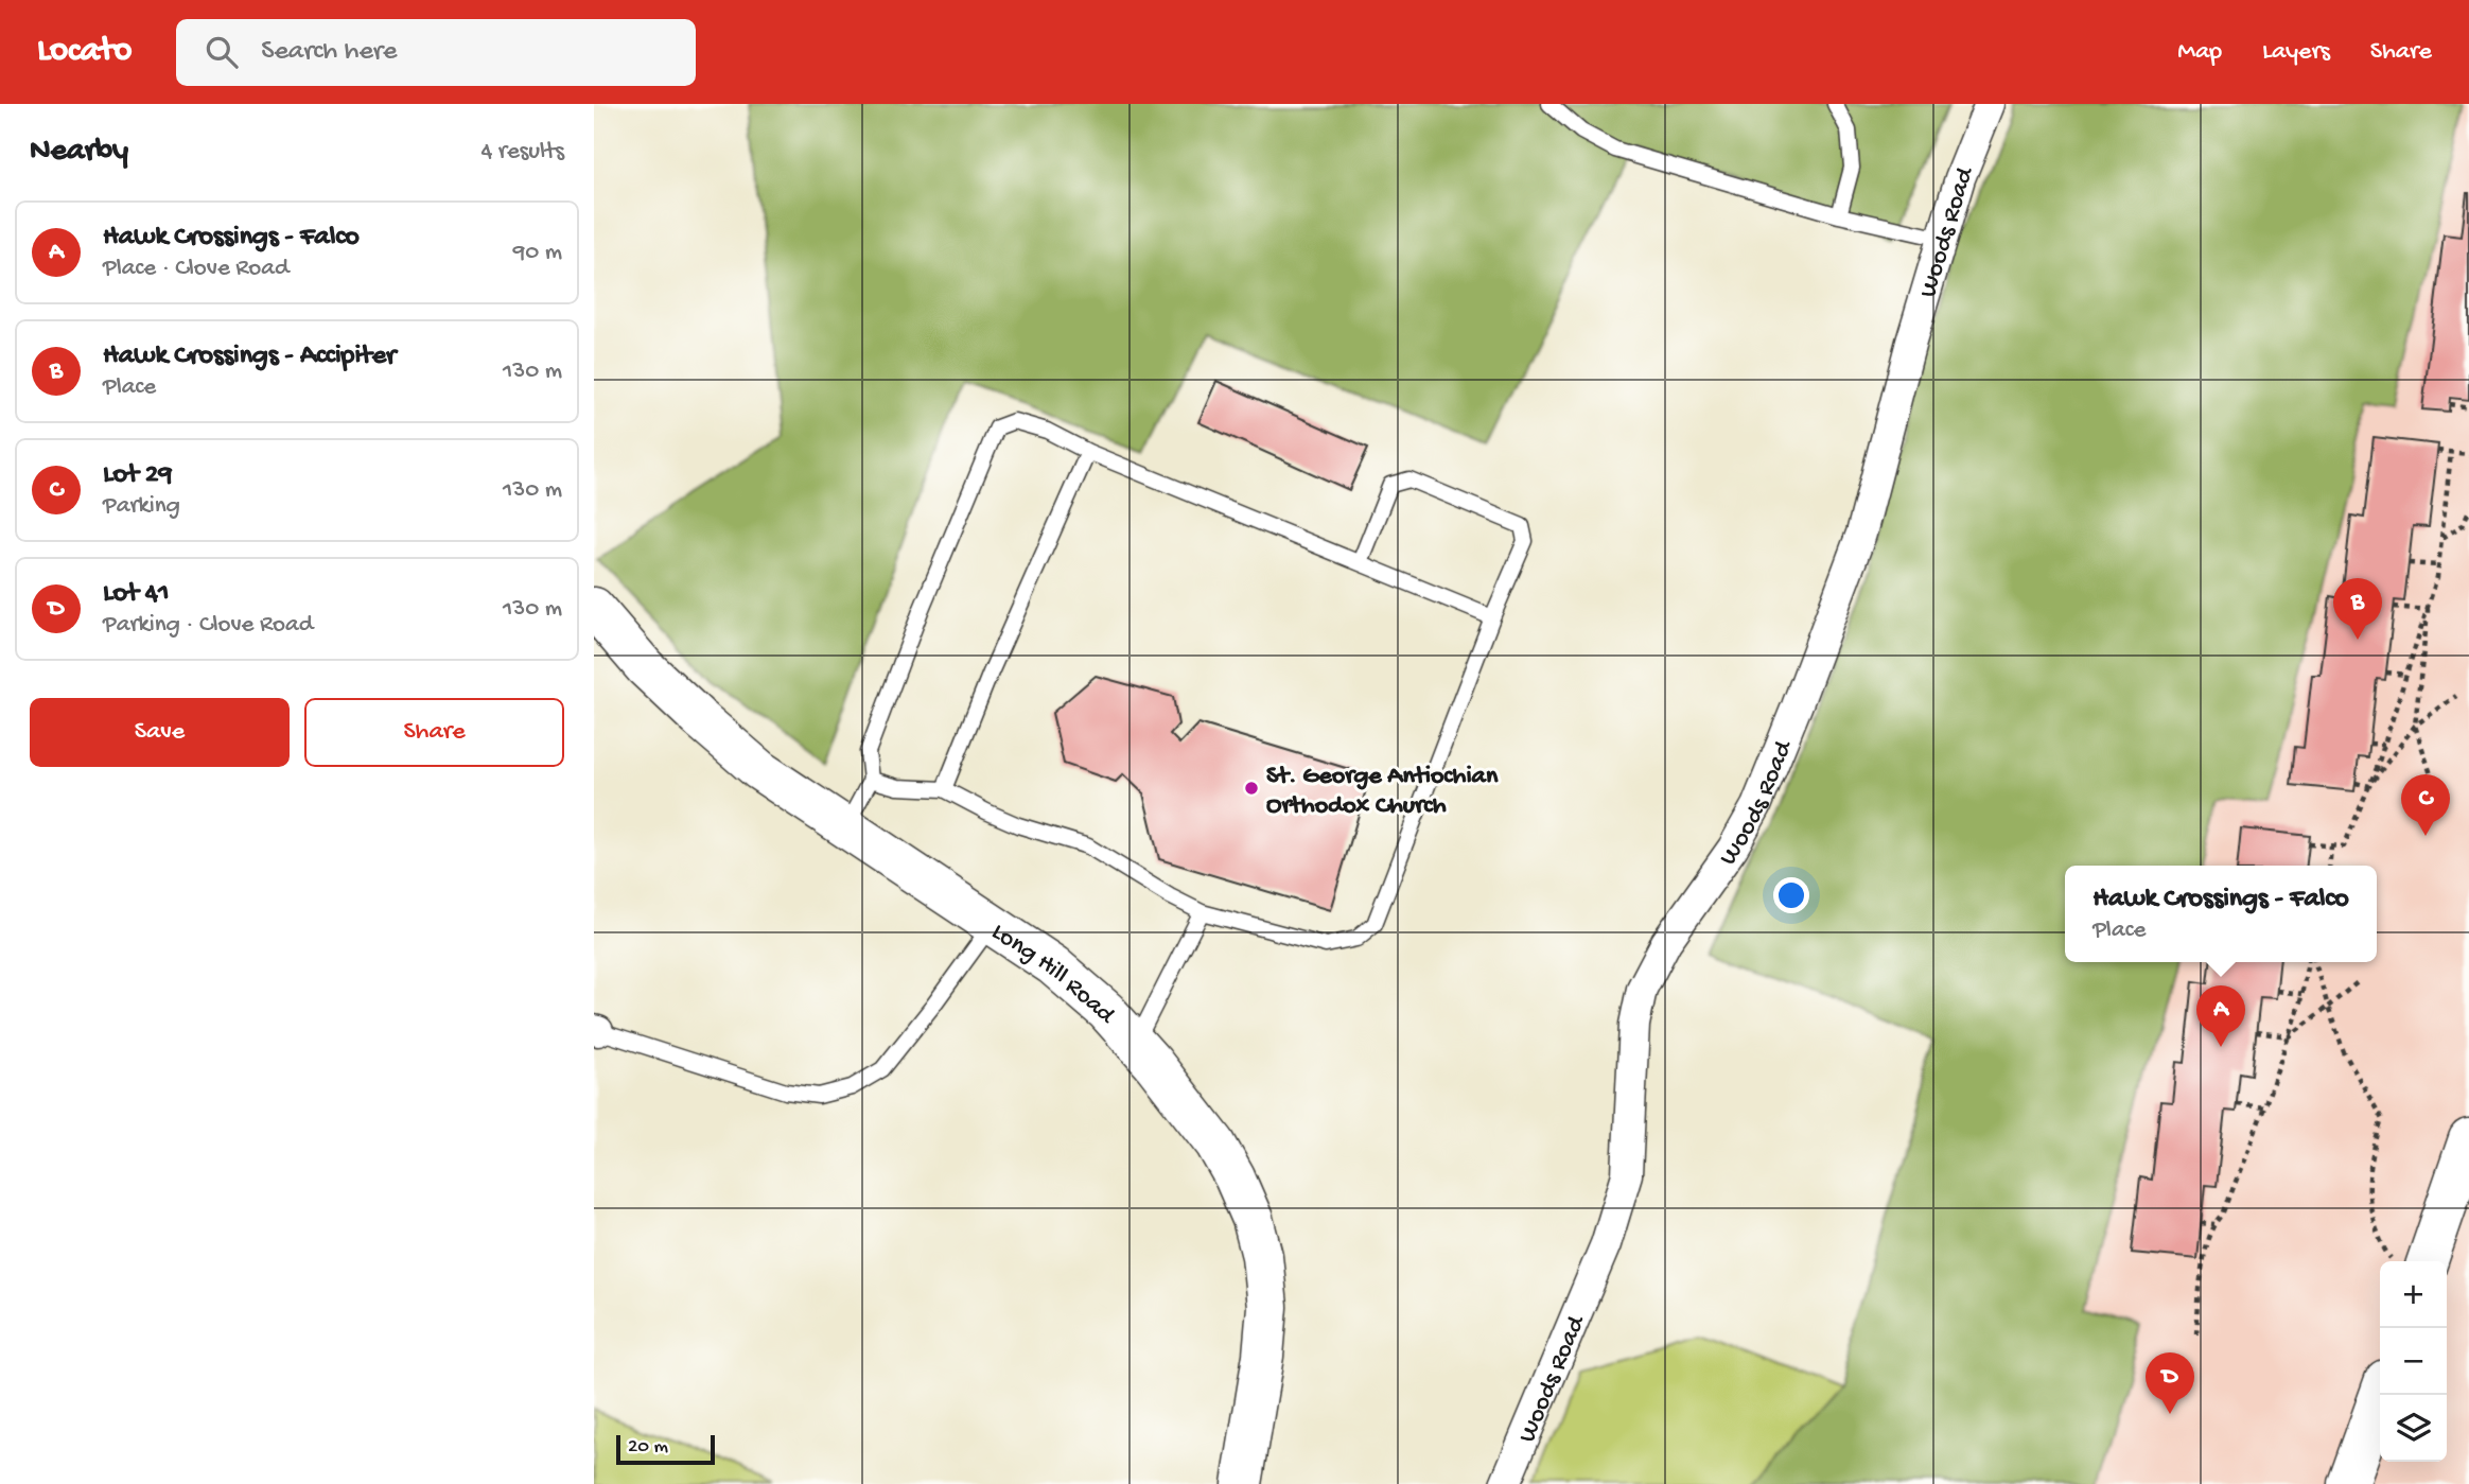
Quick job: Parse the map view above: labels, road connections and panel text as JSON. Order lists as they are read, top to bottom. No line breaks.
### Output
{"streets":{"street":["Woods Road","Long Hill Road"]},"places":["St. George Antiochian Orthodox Church"],"scale_bar":"20 m","page":{"header":"Locato","search":"Search here","nav":["Map","Layers","Share"],"heading":["Nearby","4 results"],"list":[{"mark":"A","name":"Hawk Crossings - Falco","note":"Place · Clove Road","value":"90 m"},{"mark":"B","name":"Hawk Crossings - Accipiter","note":"Place","value":"130 m"},{"mark":"C","name":"Lot 29","note":"Parking","value":"130 m"},{"mark":"D","name":"Lot 41","note":"Parking · Clove Road","value":"130 m"}],"pins":["B","C","A","D"],"buttons":["Save","Share"],"popup":["Hawk Crossings - Falco","Place"],"map_buttons":["+","−"],"scale":"20 m"}}
